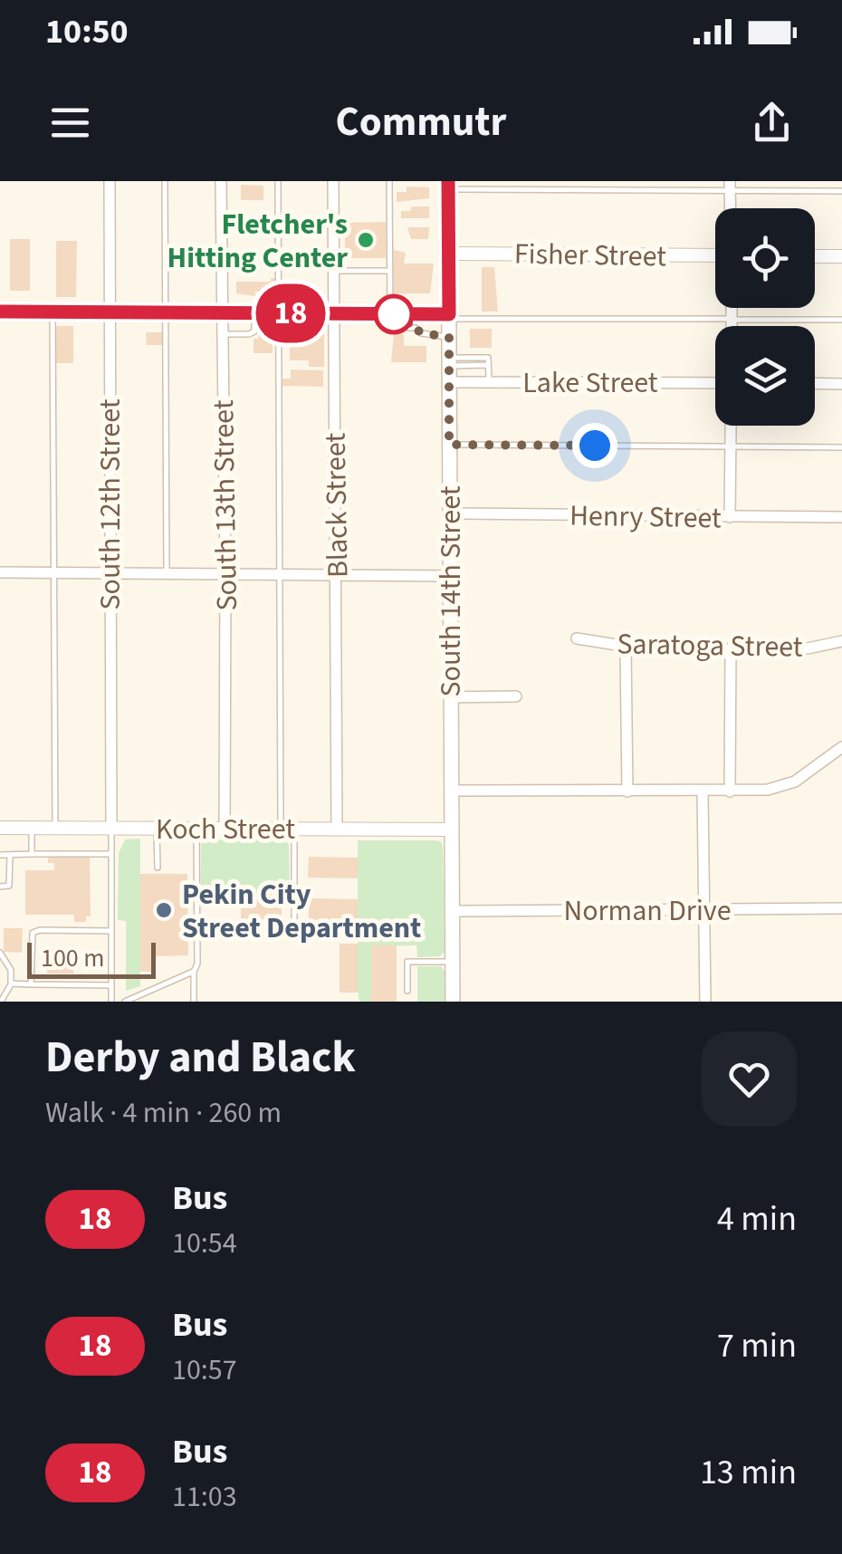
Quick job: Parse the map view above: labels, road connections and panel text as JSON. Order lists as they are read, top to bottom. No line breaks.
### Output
{"streets":{"main road":["South 14th Street"],"street":["Fisher Street","Lake Street","South 12th Street","South 13th Street","Black Street","Henry Street","Saratoga Street","Koch Street","Norman Drive"]},"crossings":[["Fisher Street","South 14th Street"],["Lake Street","South 14th Street"],["South 12th Street","Koch Street"],["South 13th Street","Koch Street"],["Black Street","Koch Street"],["Henry Street","South 14th Street"],["South 14th Street","Koch Street"],["South 14th Street","Norman Drive"]],"places":["Fletcher's Hitting Center","Pekin City Street Department"],"lines":["bus line 18"],"scale_bar":"100 m","page":{"status":"10:50","header":"Commutr","on_map":"18","scale":"100 m","heading":["Derby and Black","Walk · 4 min · 260 m"],"list":[{"mark":"18","name":"Bus","note":"10:54","value":"4 min"},{"mark":"18","name":"Bus","note":"10:57","value":"7 min"},{"mark":"18","name":"Bus","note":"11:03","value":"13 min"}]}}
